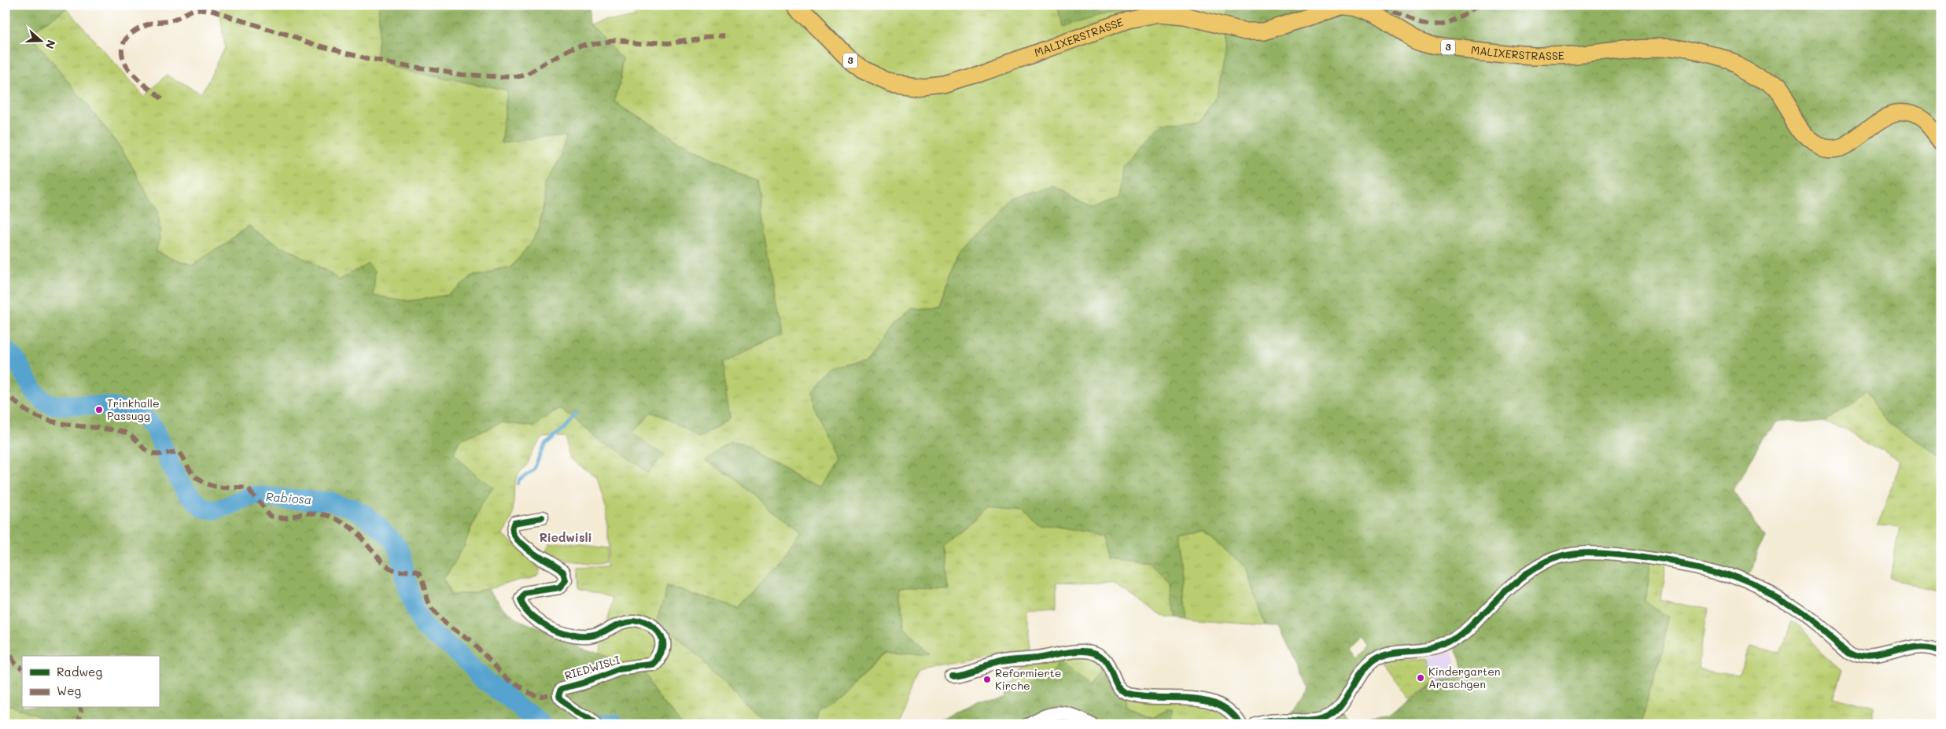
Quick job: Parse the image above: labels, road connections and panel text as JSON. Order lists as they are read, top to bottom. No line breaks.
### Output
{"streets":{"main road":["MALIXERSTRASSE","3"],"street":["RIEDWISLI"]},"districts":["Riedwisli"],"water":["Rabiosa"],"places":["Trinkhalle Passugg","Kindergarten Araschgen","Reformierte Kirche"],"legend":["Radweg","Weg"],"north":"right"}
